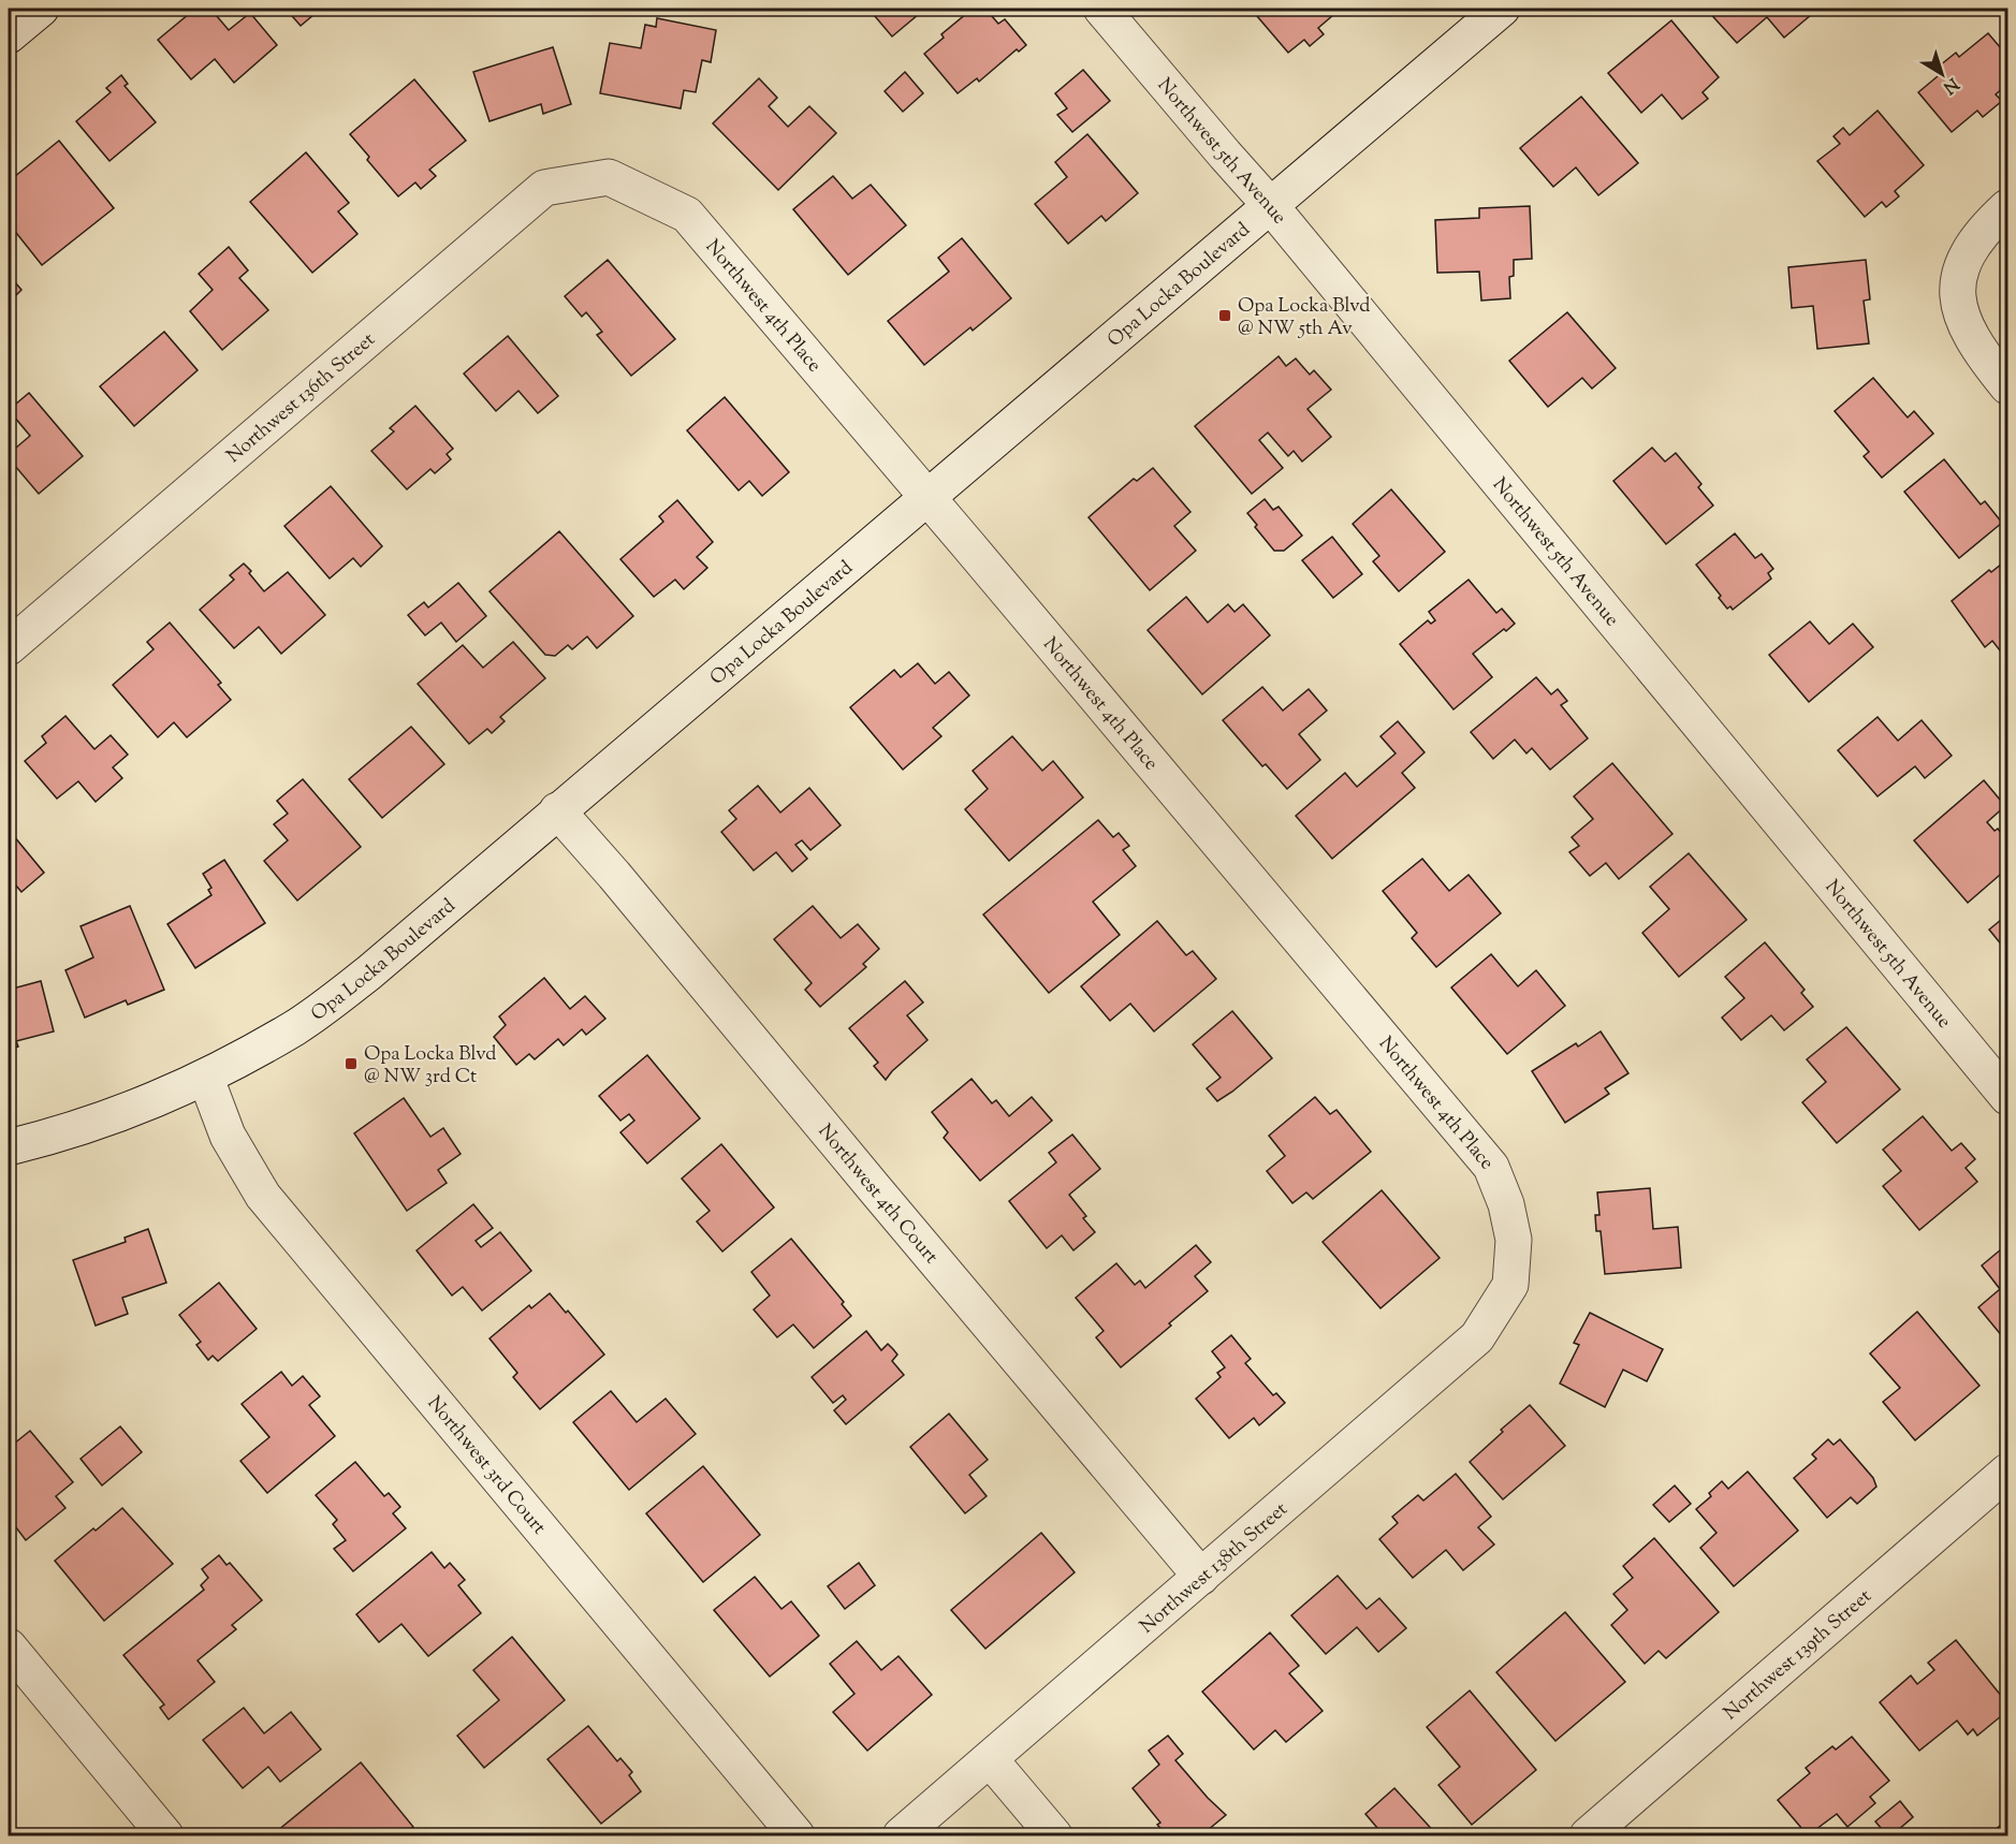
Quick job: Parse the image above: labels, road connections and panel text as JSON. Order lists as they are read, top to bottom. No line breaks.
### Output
{"streets":{"street":["Northwest 5th Avenue","Opa Locka Boulevard","Northwest 4th Place","Northwest 136th Street","Northwest 4th Court","Northwest 3rd Court","Northwest 138th Street","Northwest 139th Street"]},"crossings":[["Northwest 5th Avenue","Opa Locka Boulevard"],["Opa Locka Boulevard","Northwest 4th Place"],["Opa Locka Boulevard","Northwest 4th Court"],["Opa Locka Boulevard","Northwest 3rd Court"],["Northwest 4th Place","Northwest 136th Street"],["Northwest 4th Place","Northwest 138th Street"],["Northwest 4th Court","Northwest 138th Street"]],"places":{"transit":["Opa Locka Blvd @ NW 5th Av","Opa Locka Blvd @ NW 3rd Ct"]},"north":"bottom right"}
